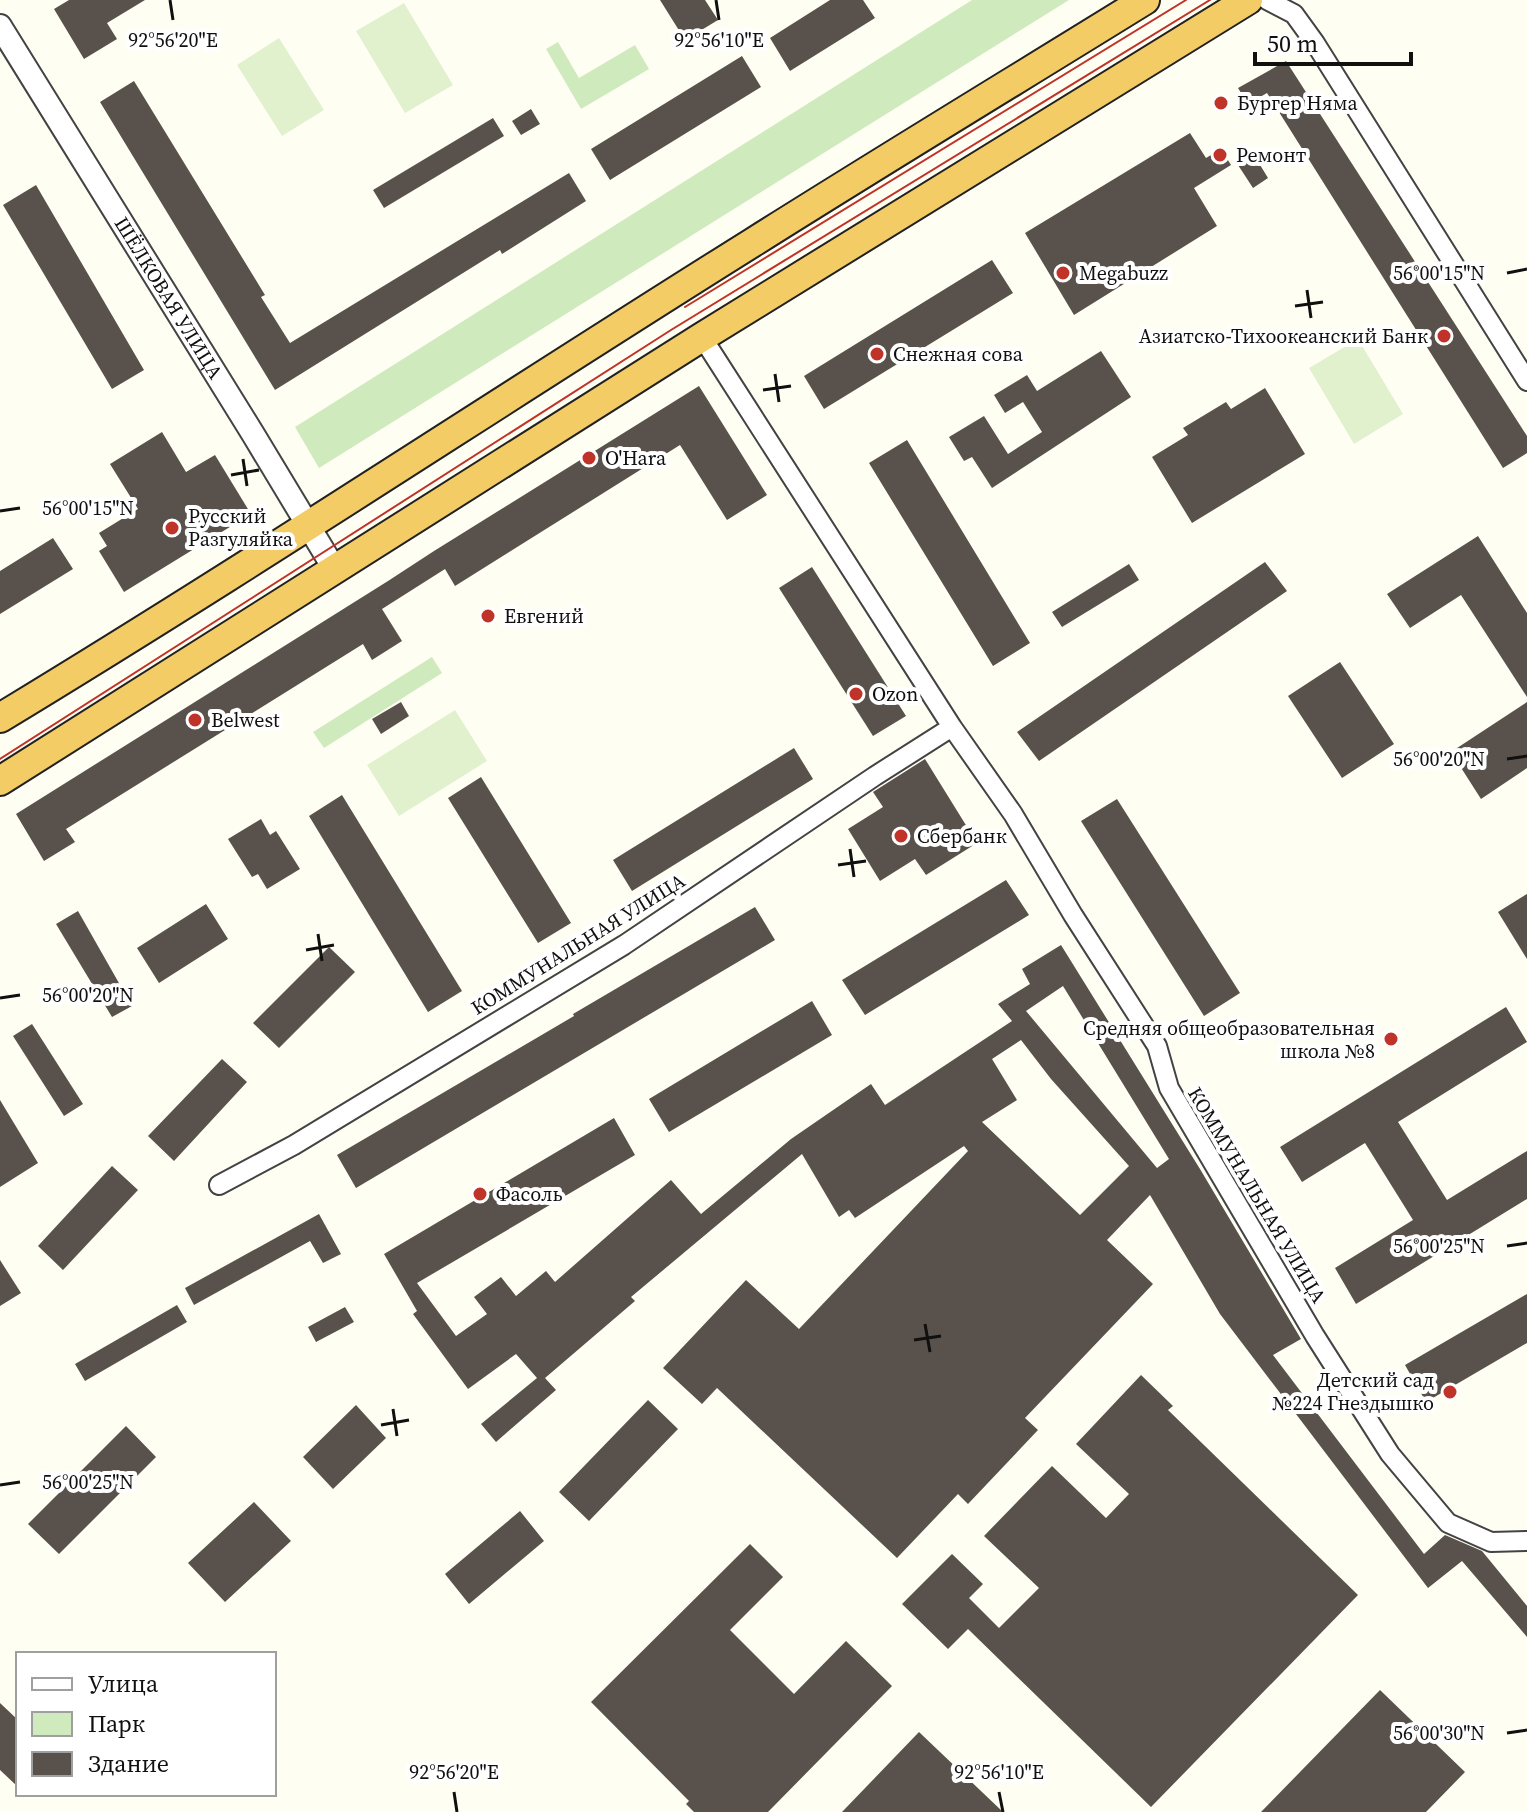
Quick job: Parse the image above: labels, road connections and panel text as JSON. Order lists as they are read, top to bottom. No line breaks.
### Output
{"streets":{"street":["ШЁЛКОВАЯ УЛИЦА","КОММУНАЛЬНАЯ УЛИЦА"]},"places":["Бургер Няма","Ремонт","Megabuzz","Азиатско-Тихоокеанский Банк","Снежная сова","O'Hara","Русский Разгуляйка","Евгений","Ozon","Belwest","Сбербанк","Средняя общеобразовательная школа №8","Фасоль","Детский сад №224 Гнездышко"],"legend":["Улица","Парк","Здание"],"scale_bar":"50 m","coordinates":["92°56'20\"E","92°56'10\"E","56°00'15\"N","56°00'20\"N","56°00'25\"N","56°00'30\"N"]}
